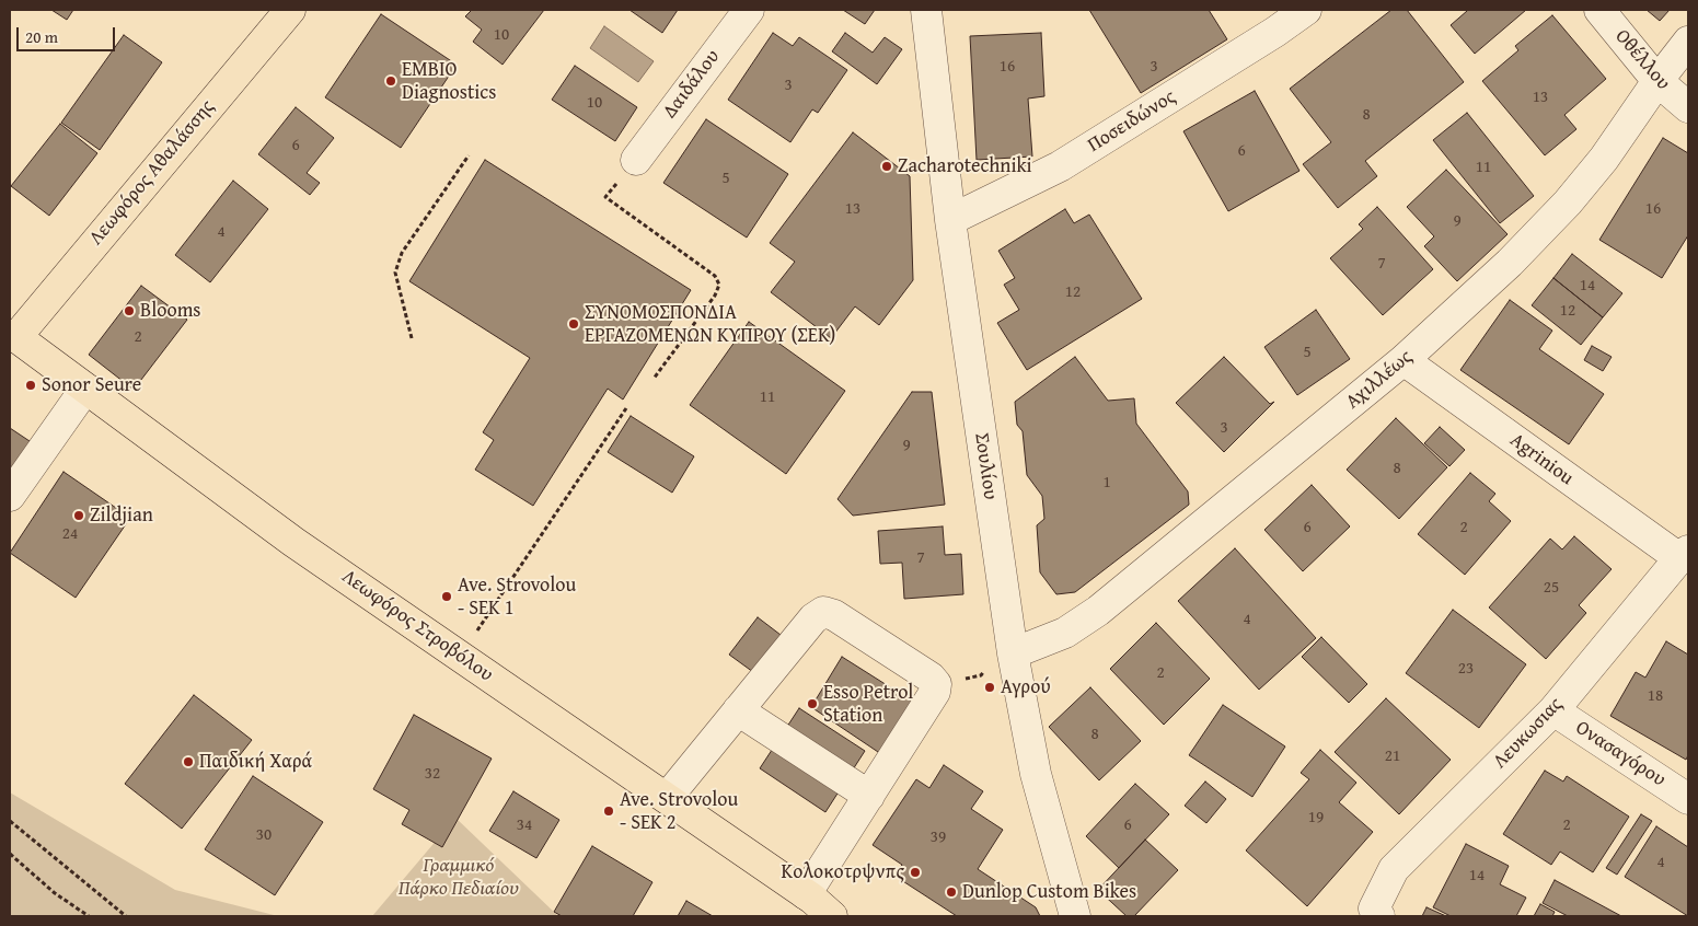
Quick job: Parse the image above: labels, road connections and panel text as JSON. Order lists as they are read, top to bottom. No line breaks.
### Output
{"streets":{"main road":["Λεωφόρος Αθαλάσσης","Λεωφόρος Στροβόλου"],"street":["Οθέλλου","Δαιδάλου","Ποσειδώνος","Αχιλλέως","Agriniou","Σουλίου","Λευκωσιας","Ονασαγόρου"]},"crossings":[["Οθέλλου","Αχιλλέως"],["Ποσειδώνος","Σουλίου"],["Λεωφόρος Αθαλάσσης","Λεωφόρος Στροβόλου"],["Αχιλλέως","Agriniou"],["Αχιλλέως","Σουλίου"],["Agriniou","Λευκωσιας"],["Λευκωσιας","Ονασαγόρου"]],"parks":["Γραμμικό Πάρκο Πεδιαίου"],"places":["EMBIO Diagnostics","Zacharotechniki","Blooms","ΣΥΝΟΜΟΣΠΟΝΔΙΑ ΕΡΓΑΖΟΜΕΝΩΝ ΚΥΠΡΟΥ (ΣΕΚ)","Sonor Seure","Zildjian","Ave. Strovolou - SEK 1","Αγρού","Esso Petrol Station","Παιδική Χαρά","Ave. Strovolou - SEK 2","Κολοκοτρψνπς","Dunlop Custom Bikes"],"house_numbers":["10","16","3","3","13","10","8","6","6","11","5","13","16","9","4","7","14","12","12","2","5","11","3","9","8","1","6","2","24","7","25","4","23","2","18","8","21","32","19","34","6","2","30","39","4","14"],"scale_bar":"20 m"}
